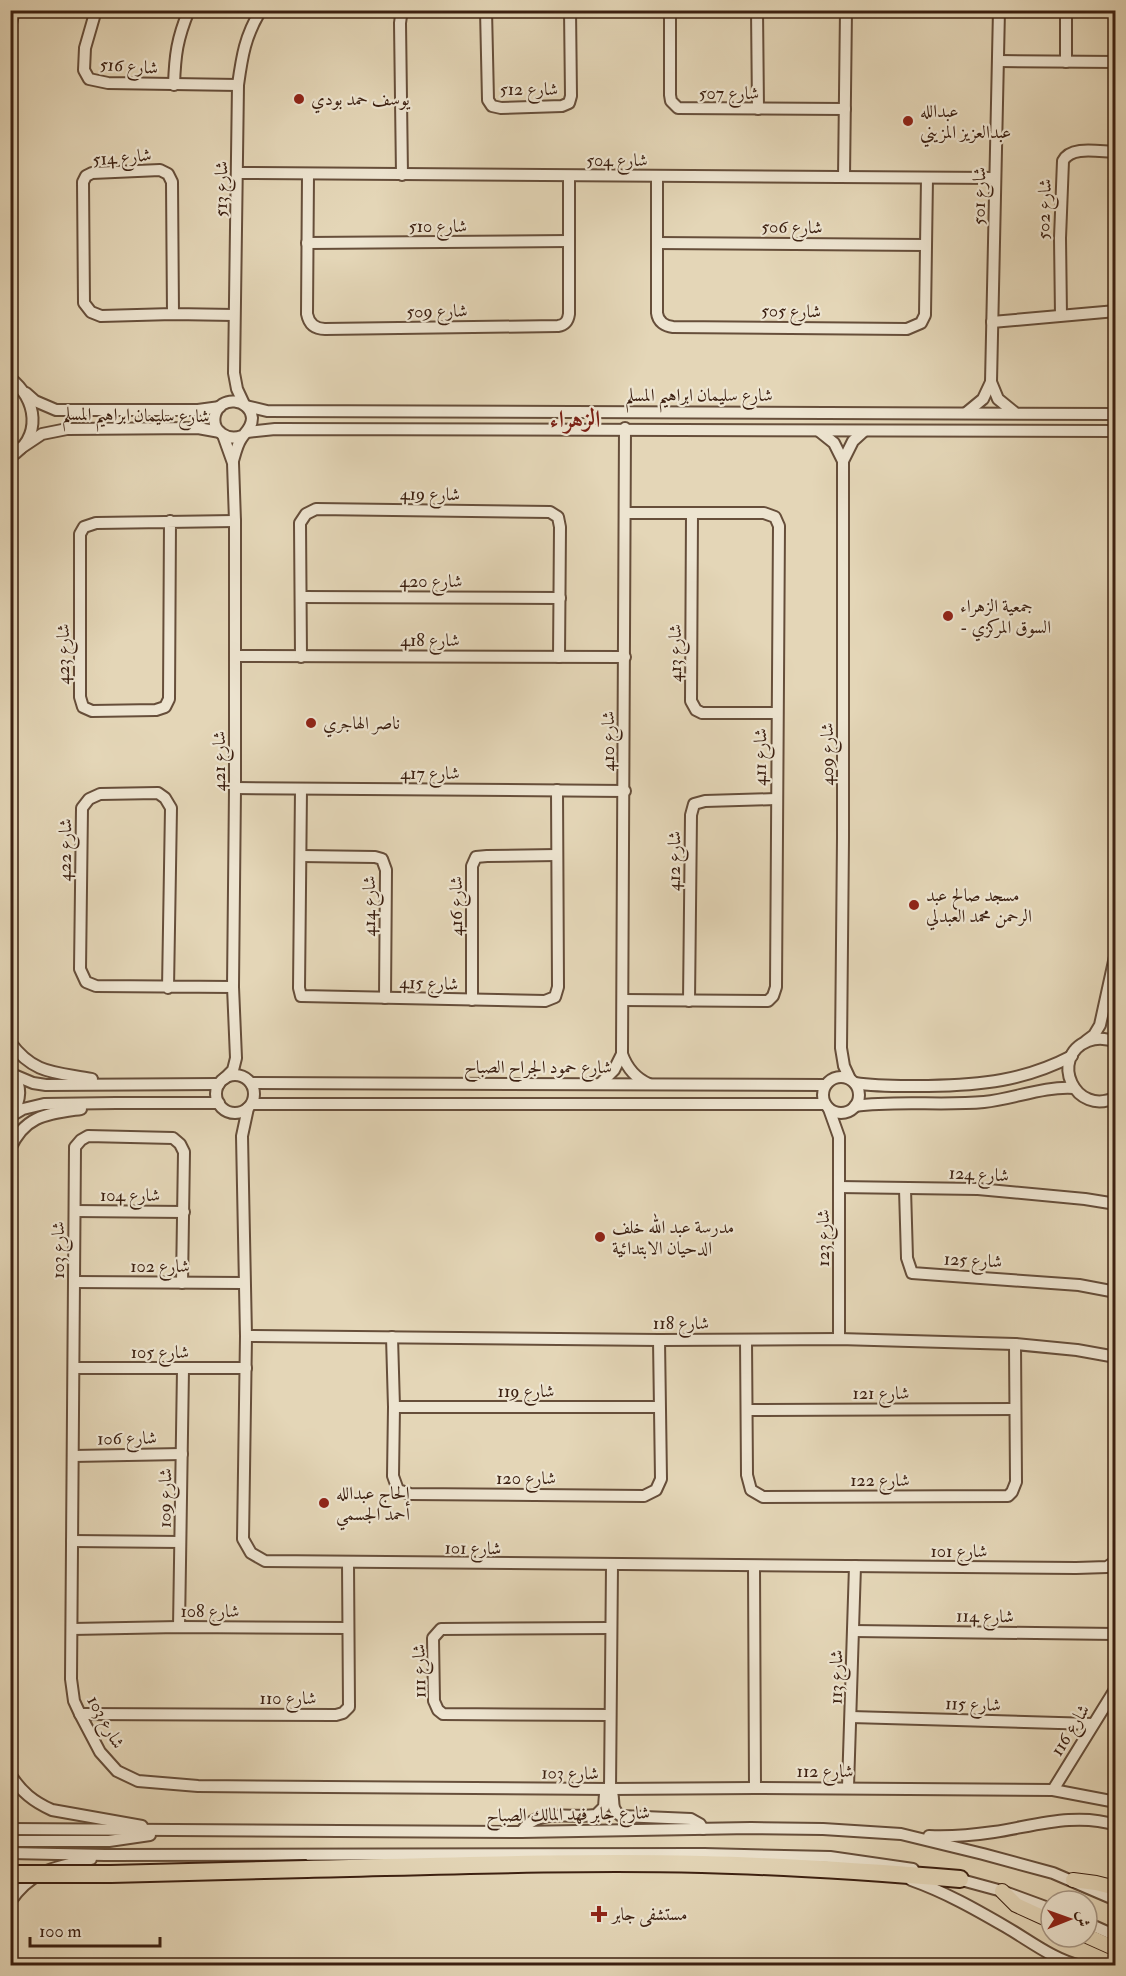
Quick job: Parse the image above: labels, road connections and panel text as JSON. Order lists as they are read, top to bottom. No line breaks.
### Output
{"streets":{"street":["شارع 516","شارع 512","شارع 507","شارع 514","شارع 504","شارع 513","شارع 501","شارع 502","شارع 510","شارع 506","شارع 509","شارع 505","شارع سليمان ابراهيم المسلم","شارع 419","شارع 420","شارع 418","شارع 413","شارع 423","شارع 410","شارع 409","شارع 411","شارع 421","شارع 417","شارع 422","شارع 412","شارع 414","شارع 416","شارع 415","شارع حمود الجراح الصباح","شارع 124","شارع 104","شارع 123","شارع 103","شارع 125","شارع 102","شارع 118","شارع 105","شارع 119","شارع 121","شارع 106","شارع 120","شارع 122","شارع 109","شارع 101","شارع 108","شارع 114","شارع 111","شارع 113","شارع 110","شارع 115","شارع 116","شارع 112","شارع جابر فهد المالك الصباح"]},"crossings":[["شارع 516","شارع 513"],["شارع 514","شارع 513"],["شارع 504","شارع 513"],["شارع 504","شارع 501"],["شارع 504","شارع 509"],["شارع 504","شارع 505"],["شارع 513","شارع سليمان ابراهيم المسلم"],["شارع 513","شارع 421"],["شارع 510","شارع 509"],["شارع 506","شارع 505"],["شارع سليمان ابراهيم المسلم","شارع 410"],["شارع سليمان ابراهيم المسلم","شارع 421"],["شارع 419","شارع 420"],["شارع 419","شارع 418"],["شارع 418","شارع 410"],["شارع 418","شارع 421"],["شارع 413","شارع 411"],["شارع 423","شارع 421"],["شارع 410","شارع 411"],["شارع 410","شارع 417"],["شارع 409","شارع حمود الجراح الصباح"],["شارع 409","شارع 123"],["شارع 411","شارع 412"],["شارع 421","شارع 417"],["شارع 421","شارع 422"],["شارع 421","شارع حمود الجراح الصباح"],["شارع 421","شارع 101"],["شارع 417","شارع 415"],["شارع 414","شارع 415"],["شارع 416","شارع 415"],["شارع حمود الجراح الصباح","شارع 123"],["شارع حمود الجراح الصباح","شارع 101"],["شارع 124","شارع 123"],["شارع 124","شارع 125"],["شارع 104","شارع 103"],["شارع 123","شارع 118"],["شارع 103","شارع 102"],["شارع 103","شارع 105"],["شارع 103","شارع 106"],["شارع 103","شارع 101"],["شارع 103","شارع 108"],["شارع 103","شارع 111"],["شارع 103","شارع 110"],["شارع 103","شارع 112"],["شارع 102","شارع 101"],["شارع 118","شارع 120"],["شارع 118","شارع 122"],["شارع 118","شارع 101"],["شارع 105","شارع 109"],["شارع 105","شارع 101"],["شارع 119","شارع 120"],["شارع 121","شارع 122"],["شارع 106","شارع 109"],["شارع 109","شارع 108"],["شارع 101","شارع 113"],["شارع 101","شارع 110"],["شارع 108","شارع 110"],["شارع 114","شارع 113"],["شارع 113","شارع 115"],["شارع 113","شارع 112"],["شارع 115","شارع 116"],["شارع 116","شارع 112"]],"districts":["الزهراء"],"places":{"other":["يوسف حمد بودي","عبدالله عبدالعزيز المزيني","جمعية الزهراء - السوق المركزي","ناصر الهاجري","مسجد صالح عبد الرحمن محمد العبدلي","مدرسة عبد الله خلف الدحيان الابتدائية","الحاج عبدالله أحمد الجسمي"],"health":["مستشفى جابر"]},"scale_bar":"100 m","north":"right"}
